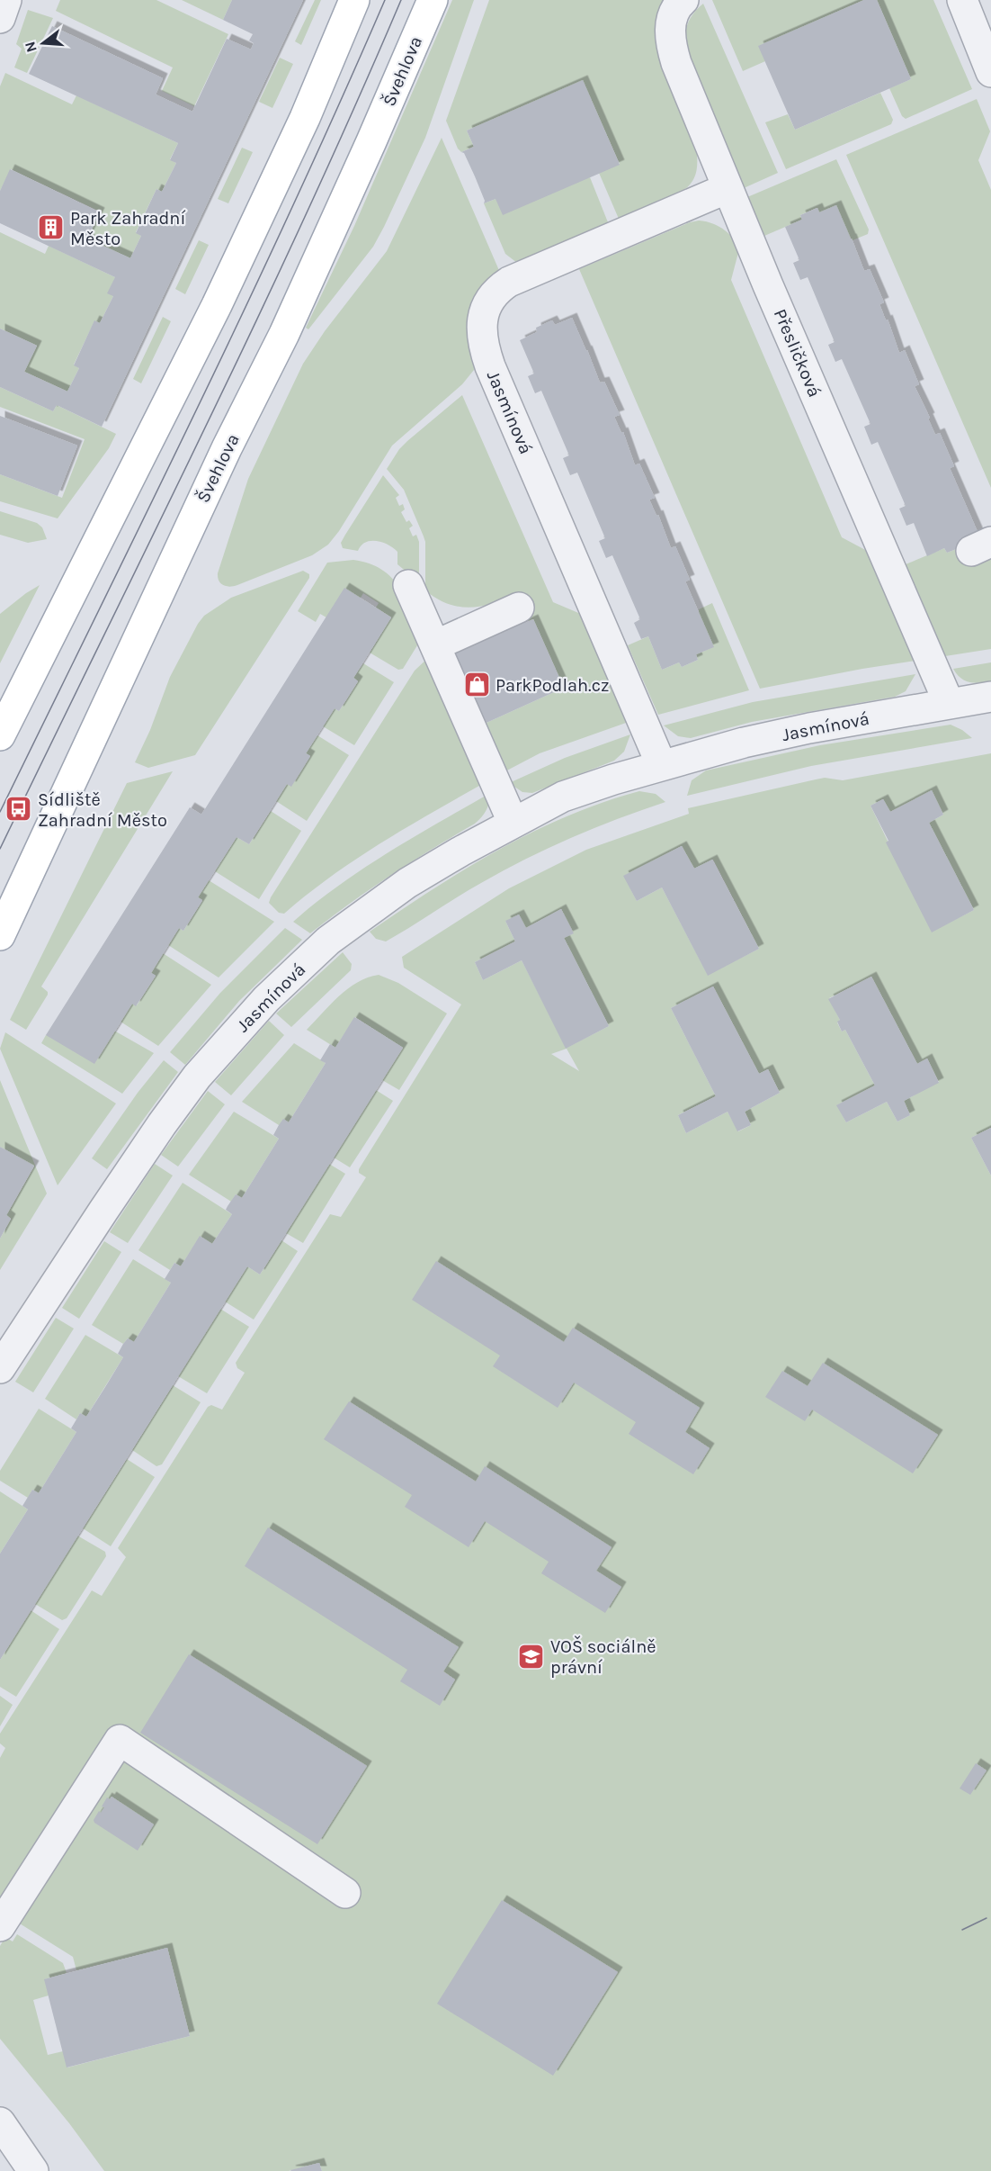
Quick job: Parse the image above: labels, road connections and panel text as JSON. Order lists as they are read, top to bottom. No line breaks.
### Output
{"streets":{"main road":["Švehlova"],"street":["Přesličková","Jasmínová"]},"crossings":[["Přesličková","Jasmínová"]],"places":{"building":["Park Zahradní Město"],"shop":["ParkPodlah.cz"],"bus stop":["Sídliště Zahradní Město"],"school or university":["VOŠ sociálně právní"]},"north":"left"}
